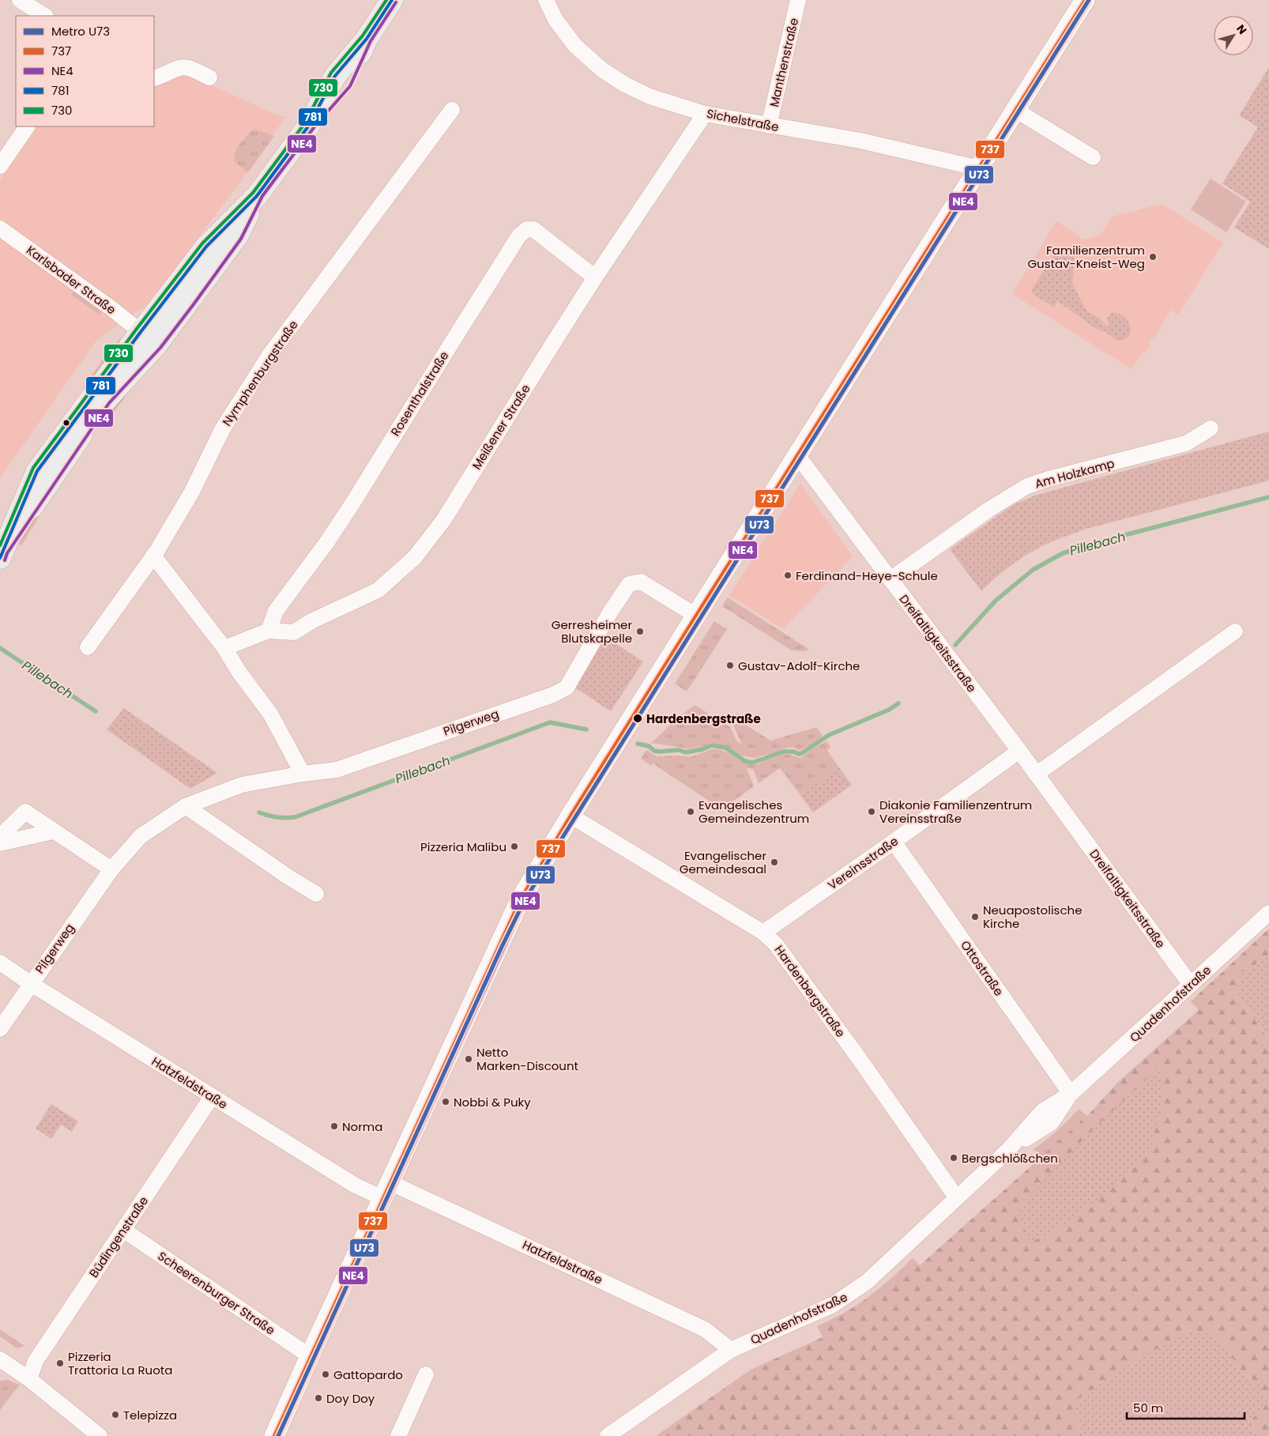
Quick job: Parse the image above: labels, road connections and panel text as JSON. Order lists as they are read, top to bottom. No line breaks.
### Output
{"streets":{"street":["Manthenstraße","Sichelstraße","Karlsbader Straße","Nymphenburgstraße","Rosenthalstraße","Meißener Straße","Am Holzkamp","Dreifaltigkeitsstraße","Pilgerweg","Vereinsstraße","Ottostraße","Hardenbergstraße","Quadenhofstraße","Hatzfeldstraße","Büdingenstraße","Scheerenburger Straße"]},"crossings":[["Manthenstraße","Sichelstraße"],["Sichelstraße","Meißener Straße"],["Rosenthalstraße","Meißener Straße"],["Am Holzkamp","Dreifaltigkeitsstraße"],["Dreifaltigkeitsstraße","Vereinsstraße"],["Dreifaltigkeitsstraße","Quadenhofstraße"],["Pilgerweg","Hatzfeldstraße"],["Vereinsstraße","Ottostraße"],["Vereinsstraße","Hardenbergstraße"],["Ottostraße","Quadenhofstraße"],["Hardenbergstraße","Quadenhofstraße"],["Quadenhofstraße","Hatzfeldstraße"],["Hatzfeldstraße","Büdingenstraße"],["Büdingenstraße","Scheerenburger Straße"]],"water":["Pillebach"],"places":["Familienzentrum Gustav-Kneist-Weg","Ferdinand-Heye-Schule","Gerresheimer Blutskapelle","Gustav-Adolf-Kirche","Hardenbergstraße","Evangelisches Gemeindezentrum","Diakonie Familienzentrum Vereinsstraße","Pizzeria Malibu","Evangelischer Gemeindesaal","Neuapostolische Kirche","Netto Marken-Discount","Nobbi & Puky","Norma","Bergschlößchen","Pizzeria Trattoria La Ruota","Gattopardo","Doy Doy","Telepizza"],"lines":["metro line U73","transit line 737","transit line 781","transit line 730","transit line NE4"],"legend":["Metro U73","737","NE4","781","730"],"scale_bar":"50 m","north":"top right"}
